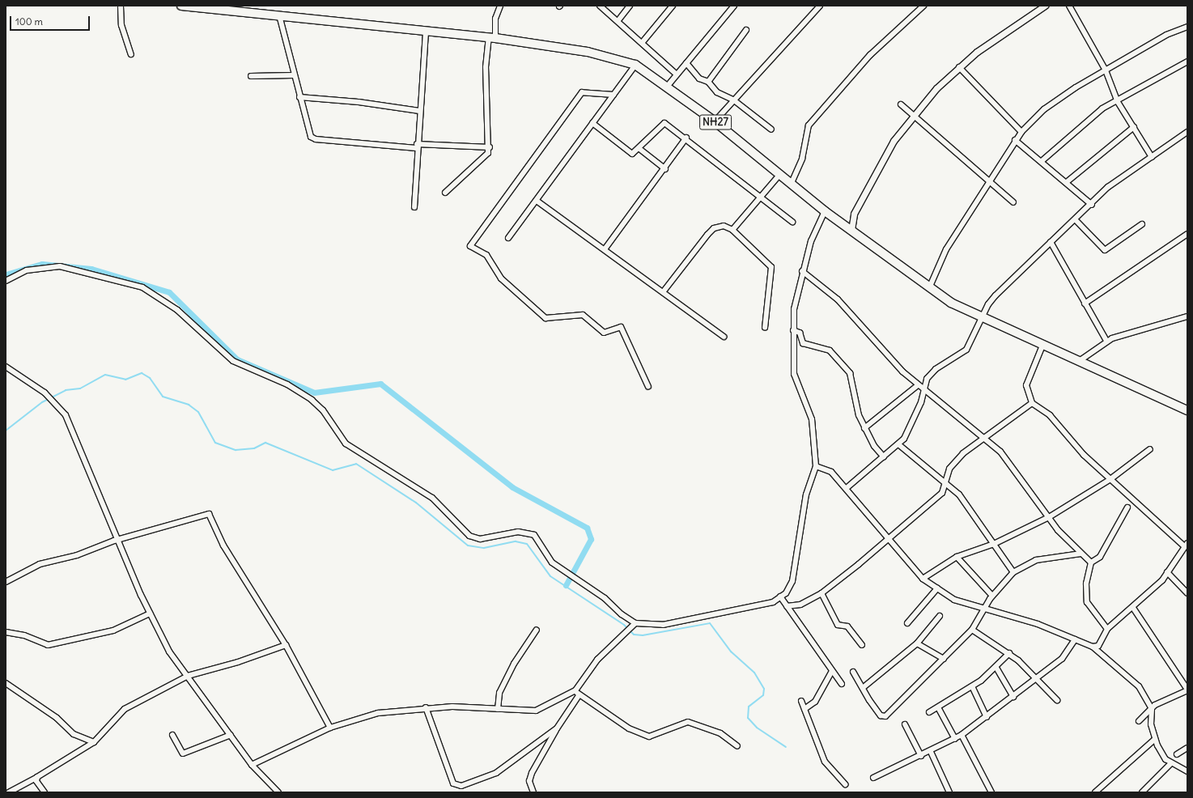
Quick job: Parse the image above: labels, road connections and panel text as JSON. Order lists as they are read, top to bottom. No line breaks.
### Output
{"streets":{"highway":["NH27"]},"scale_bar":"100 m"}
